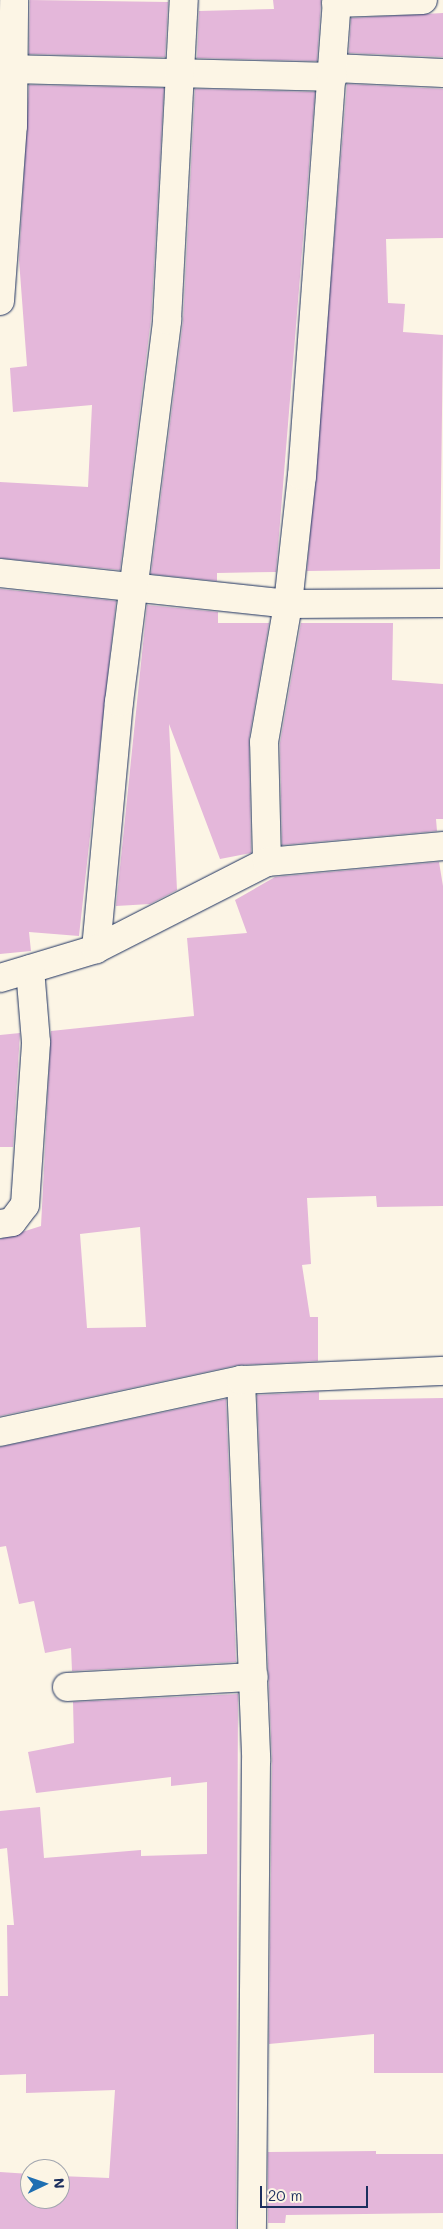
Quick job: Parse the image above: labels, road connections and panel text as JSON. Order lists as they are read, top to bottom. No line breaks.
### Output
{"scale_bar":"20 m","north":"right"}
